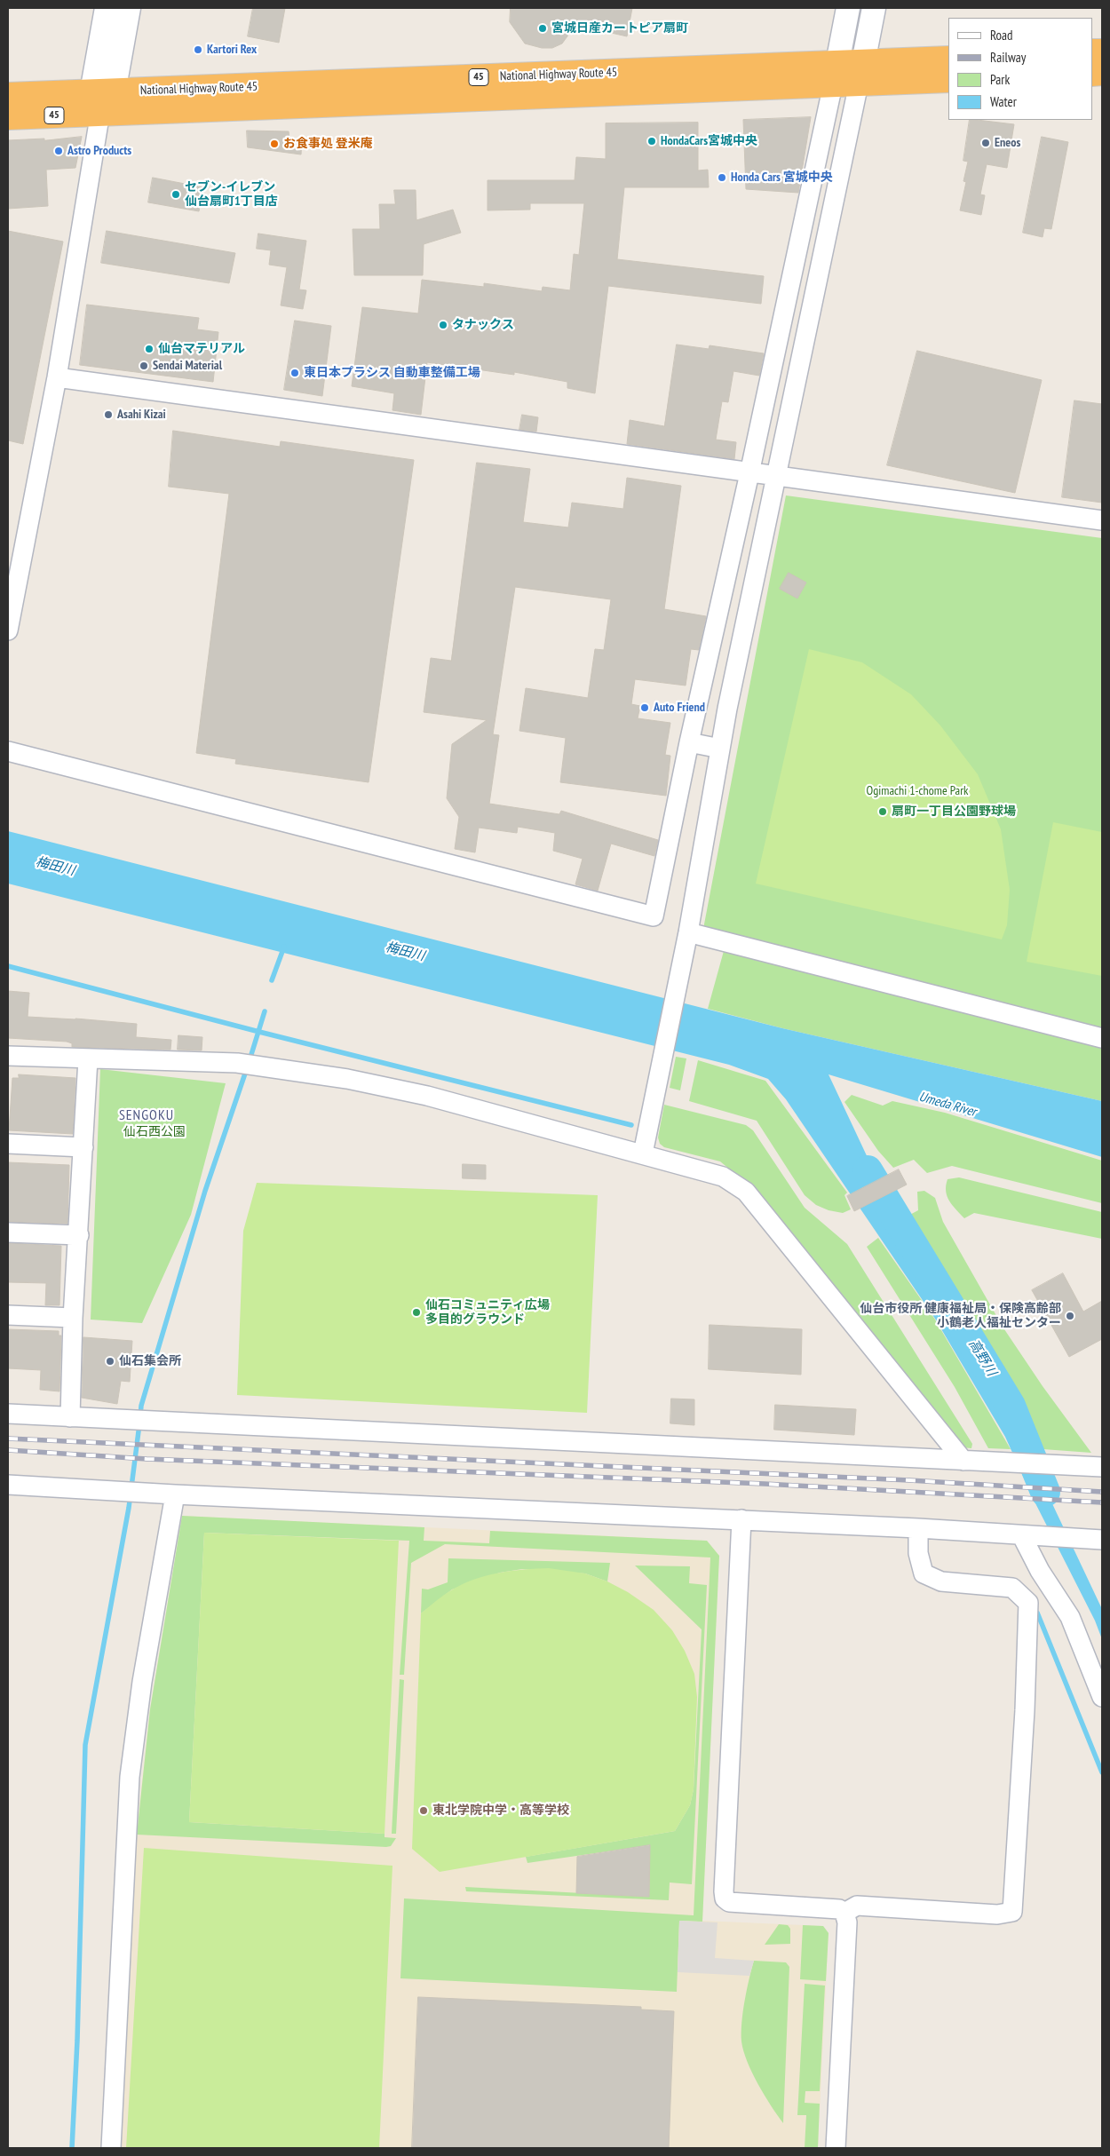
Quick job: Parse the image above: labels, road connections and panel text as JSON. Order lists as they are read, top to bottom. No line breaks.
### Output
{"streets":{"highway":["National Highway Route 45","45"]},"districts":["SENGOKU"],"water":["梅田川","Umeda River","高野川"],"parks":["Ogimachi 1-chome Park","仙石西公園"],"places":["宮城日産カートピア扇町","Kartori Rex","HondaCars宮城中央","Eneos","お食事処 登米庵","Astro Products","Honda Cars 宮城中央","セブン-イレブン 仙台扇町1丁目店","タナックス","仙台マテリアル","Sendai Material","東日本プラシス 自動車整備工場","Asahi Kizai","Auto Friend","扇町一丁目公園野球場","仙石コミュニティ広場 多目的グラウンド","仙台市役所 健康福祉局・保険高齢部 小鶴老人福祉センター","仙石集会所","東北学院中学・高等学校"],"legend":["Road","Railway","Park","Water"]}
